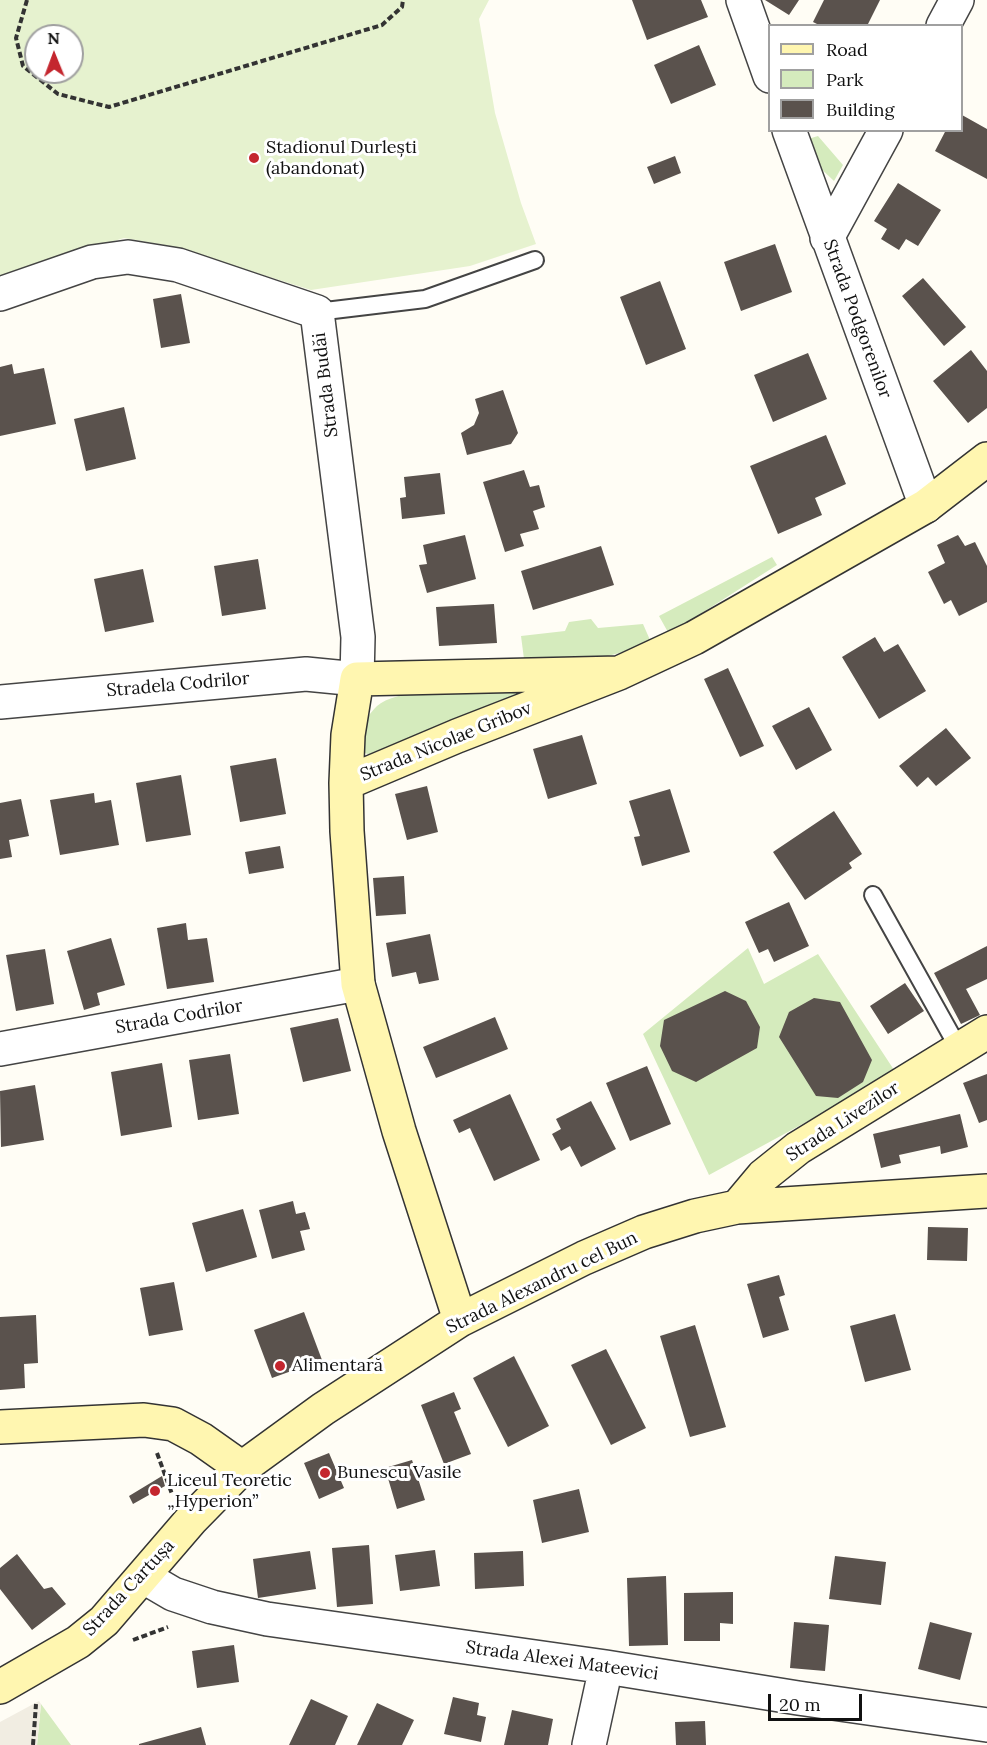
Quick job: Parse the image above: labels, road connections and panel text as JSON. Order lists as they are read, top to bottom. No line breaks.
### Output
{"streets":{"street":["Strada Podgorenilor","Strada Budăi","Stradela Codrilor","Strada Nicolae Gribov","Strada Codrilor","Strada Livezilor","Strada Alexandru cel Bun","Strada Cartușa","Strada Alexei Mateevici"]},"crossings":[["Strada Podgorenilor","Strada Nicolae Gribov"],["Strada Budăi","Stradela Codrilor"],["Strada Budăi","Strada Nicolae Gribov"],["Stradela Codrilor","Strada Nicolae Gribov"],["Strada Livezilor","Strada Alexandru cel Bun"],["Strada Alexandru cel Bun","Strada Cartușa"],["Strada Cartușa","Strada Alexei Mateevici"]],"places":["Stadionul Durlești (abandonat)","Alimentară","Bunescu Vasile","Liceul Teoretic „Hyperion”"],"legend":["Road","Park","Building"],"scale_bar":"20 m","north":"top"}
